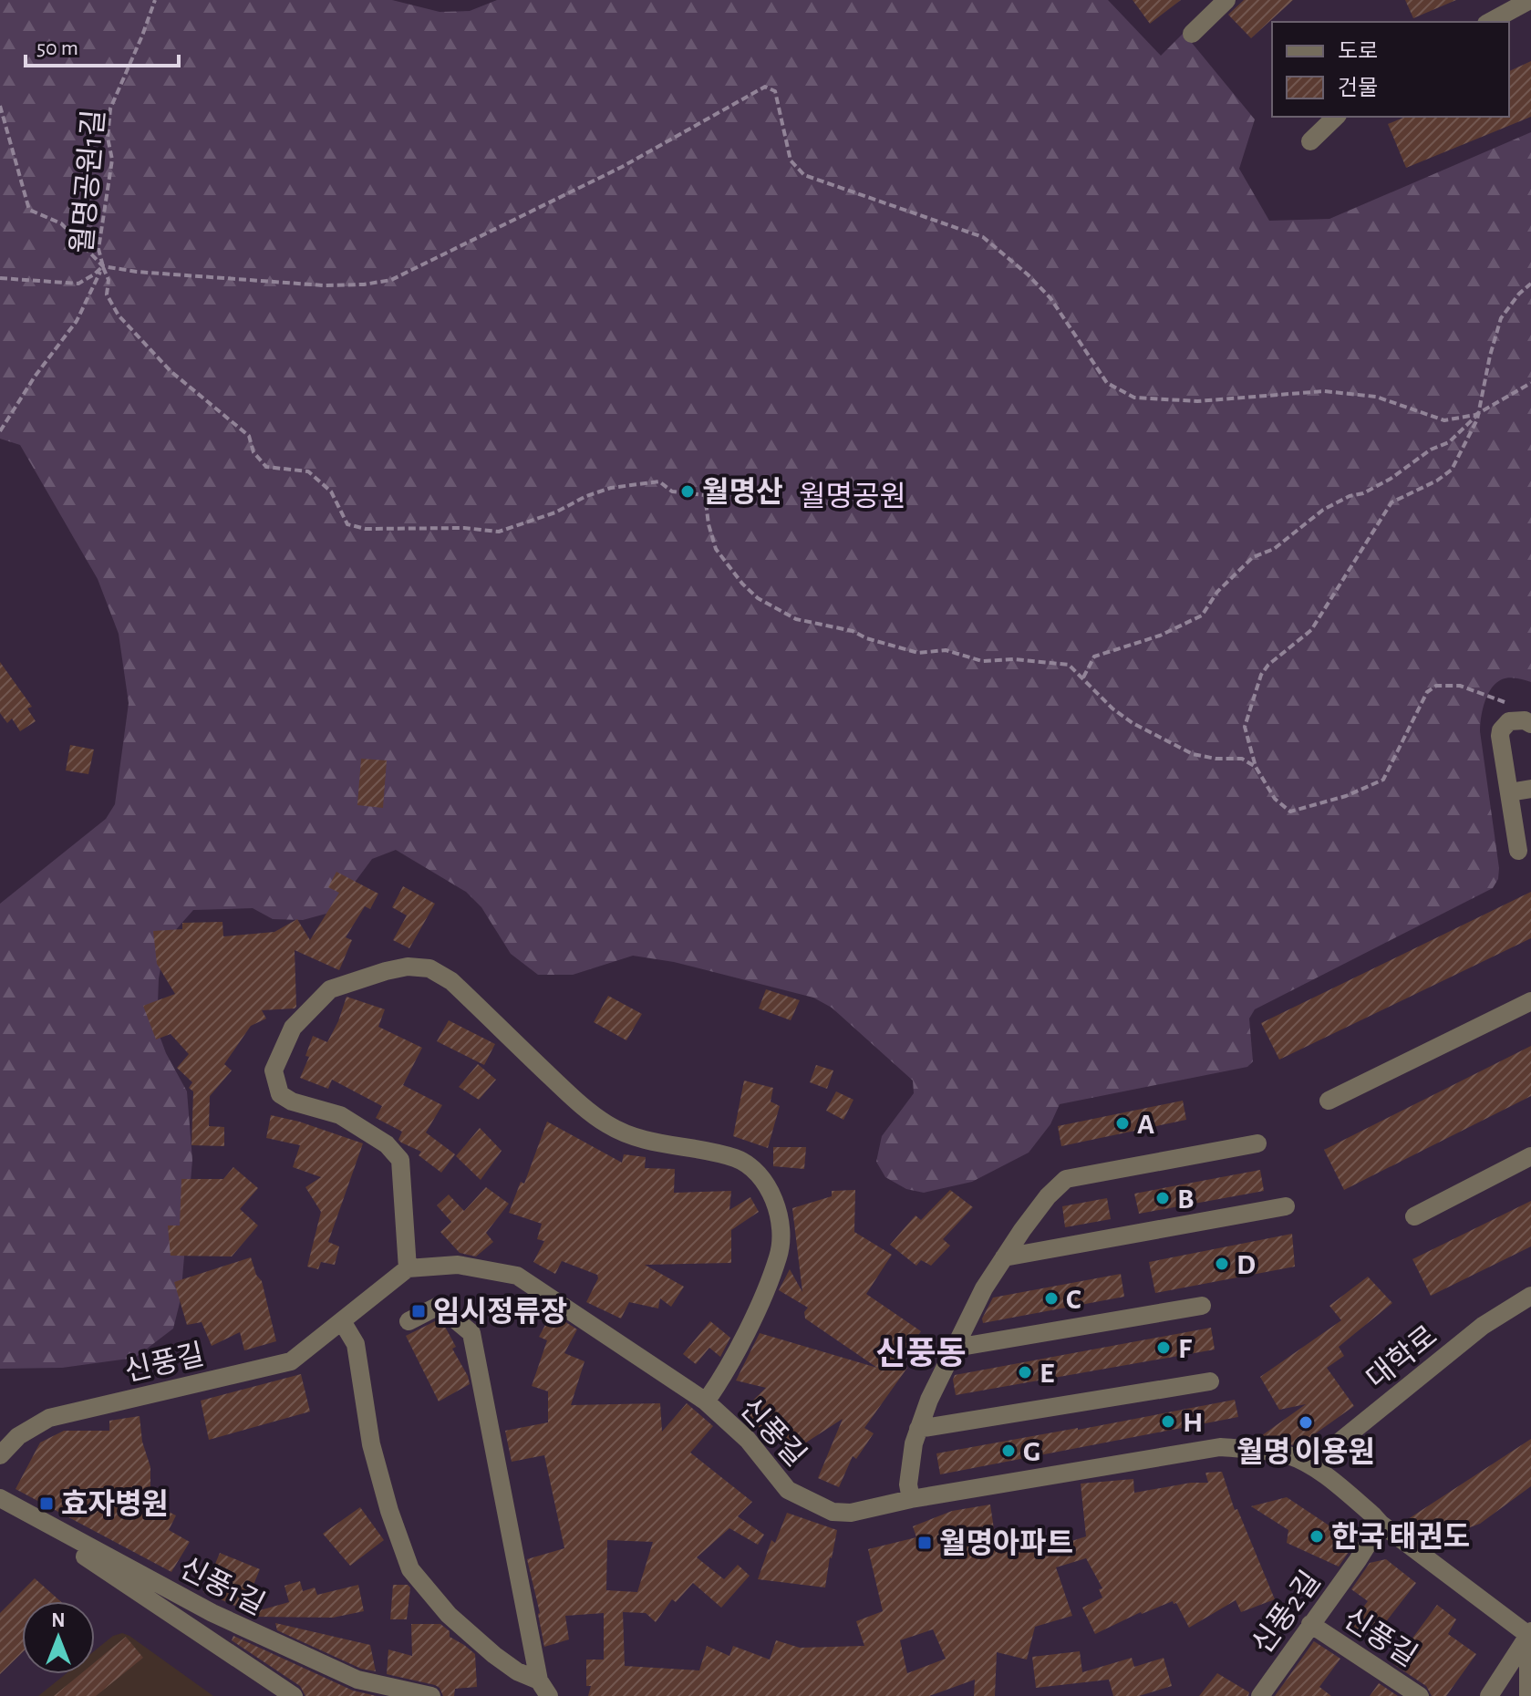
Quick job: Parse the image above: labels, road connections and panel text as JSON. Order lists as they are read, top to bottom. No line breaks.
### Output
{"streets":{"street":["대학로","신풍길","신풍1길","신풍2길"],"path":["월명공원1길"]},"crossings":[["대학로","신풍길"],["신풍길","신풍2길"]],"districts":["신풍동"],"parks":["월명공원"],"places":{"other":["월명산","A","B","D","C","F","E","H","월명 이용원","G","한국 태권도"],"transit":["임시정류장","효자병원","월명아파트"]},"legend":["도로","건물"],"scale_bar":"50 m","north":"top"}
